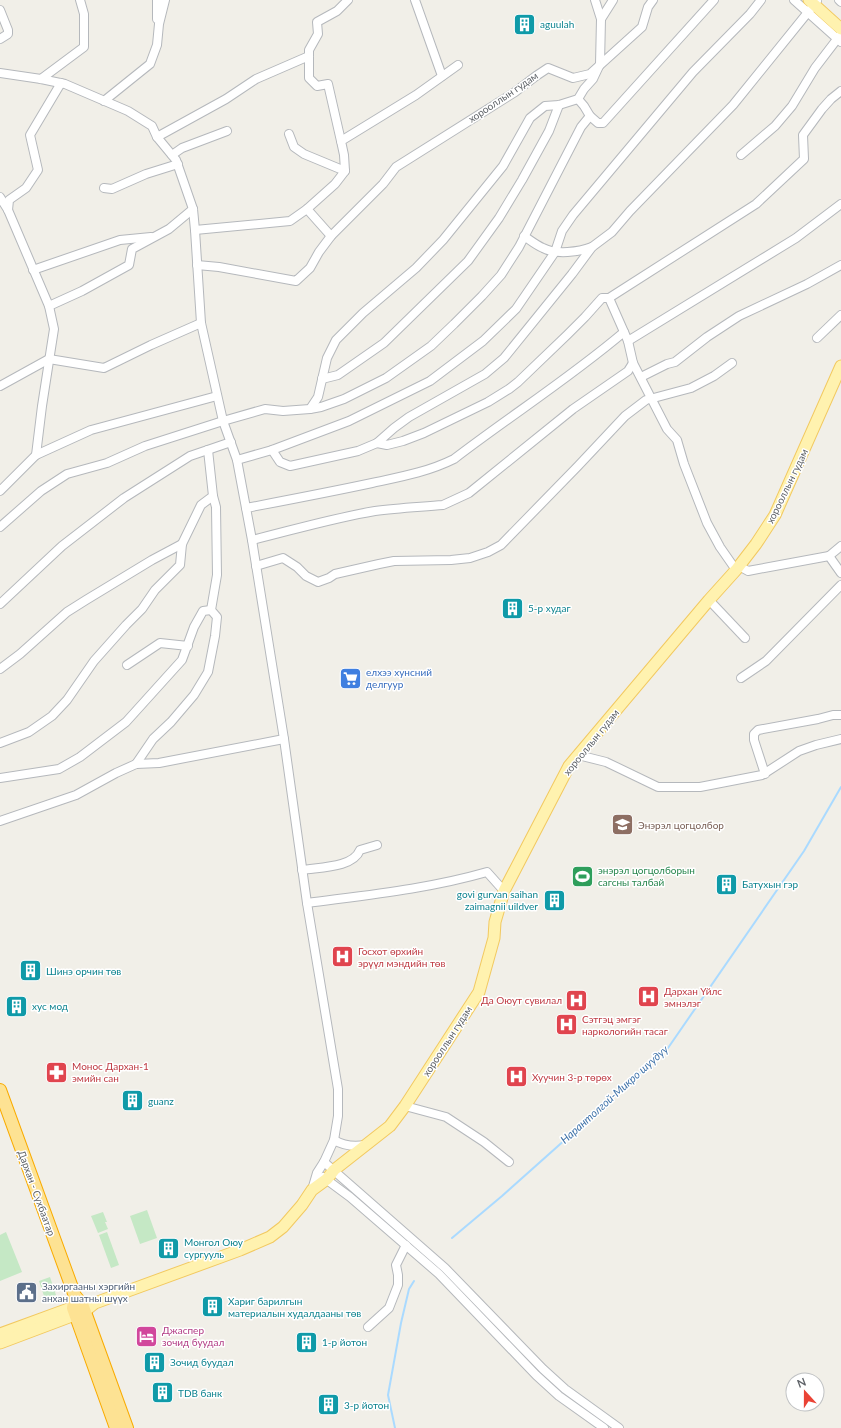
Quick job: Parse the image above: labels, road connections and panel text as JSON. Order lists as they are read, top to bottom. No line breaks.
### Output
{"streets":{"highway":["Дархан - Сүхбаатар"],"main road":["хорооллын гудам"]},"crossings":[["хорооллын гудам","Дархан - Сүхбаатар"]],"water":["Нарантолгой-Микро шуудуу"],"places":{"building":["aguulah","5-р худаг","Батухын гэр","govi gurvan saihan zaimagnii uildver","Шинэ орчин төв","хус мод","guanz","Монгол Оюу сургууль","Хариг барилгын материалын худалдааны төв","1-р йотон","Зочид буудал","TDB банк","3-р йотон"],"supermarket":["елхээ хунсний делгуур"],"school or university":["Энэрэл цогцолбор"],"sports":["энэрэл цогцолборын сагсны талбай"],"hospital":["Госхот өрхийн эрүүл мэндийн төв","Дархан Үйлс эмнэлэг","Да Оюут сувилал","Сэтгэц эмгэг наркологийн тасаг","Хуучин 3-р төрөх"],"pharmacy":["Монос Дархан-1 эмийн сан"],"public building":["Захиргааны хэргийн анхан шатны шүүх"],"hotel":["Джаспер зочид буудал"]},"north":"top"}
